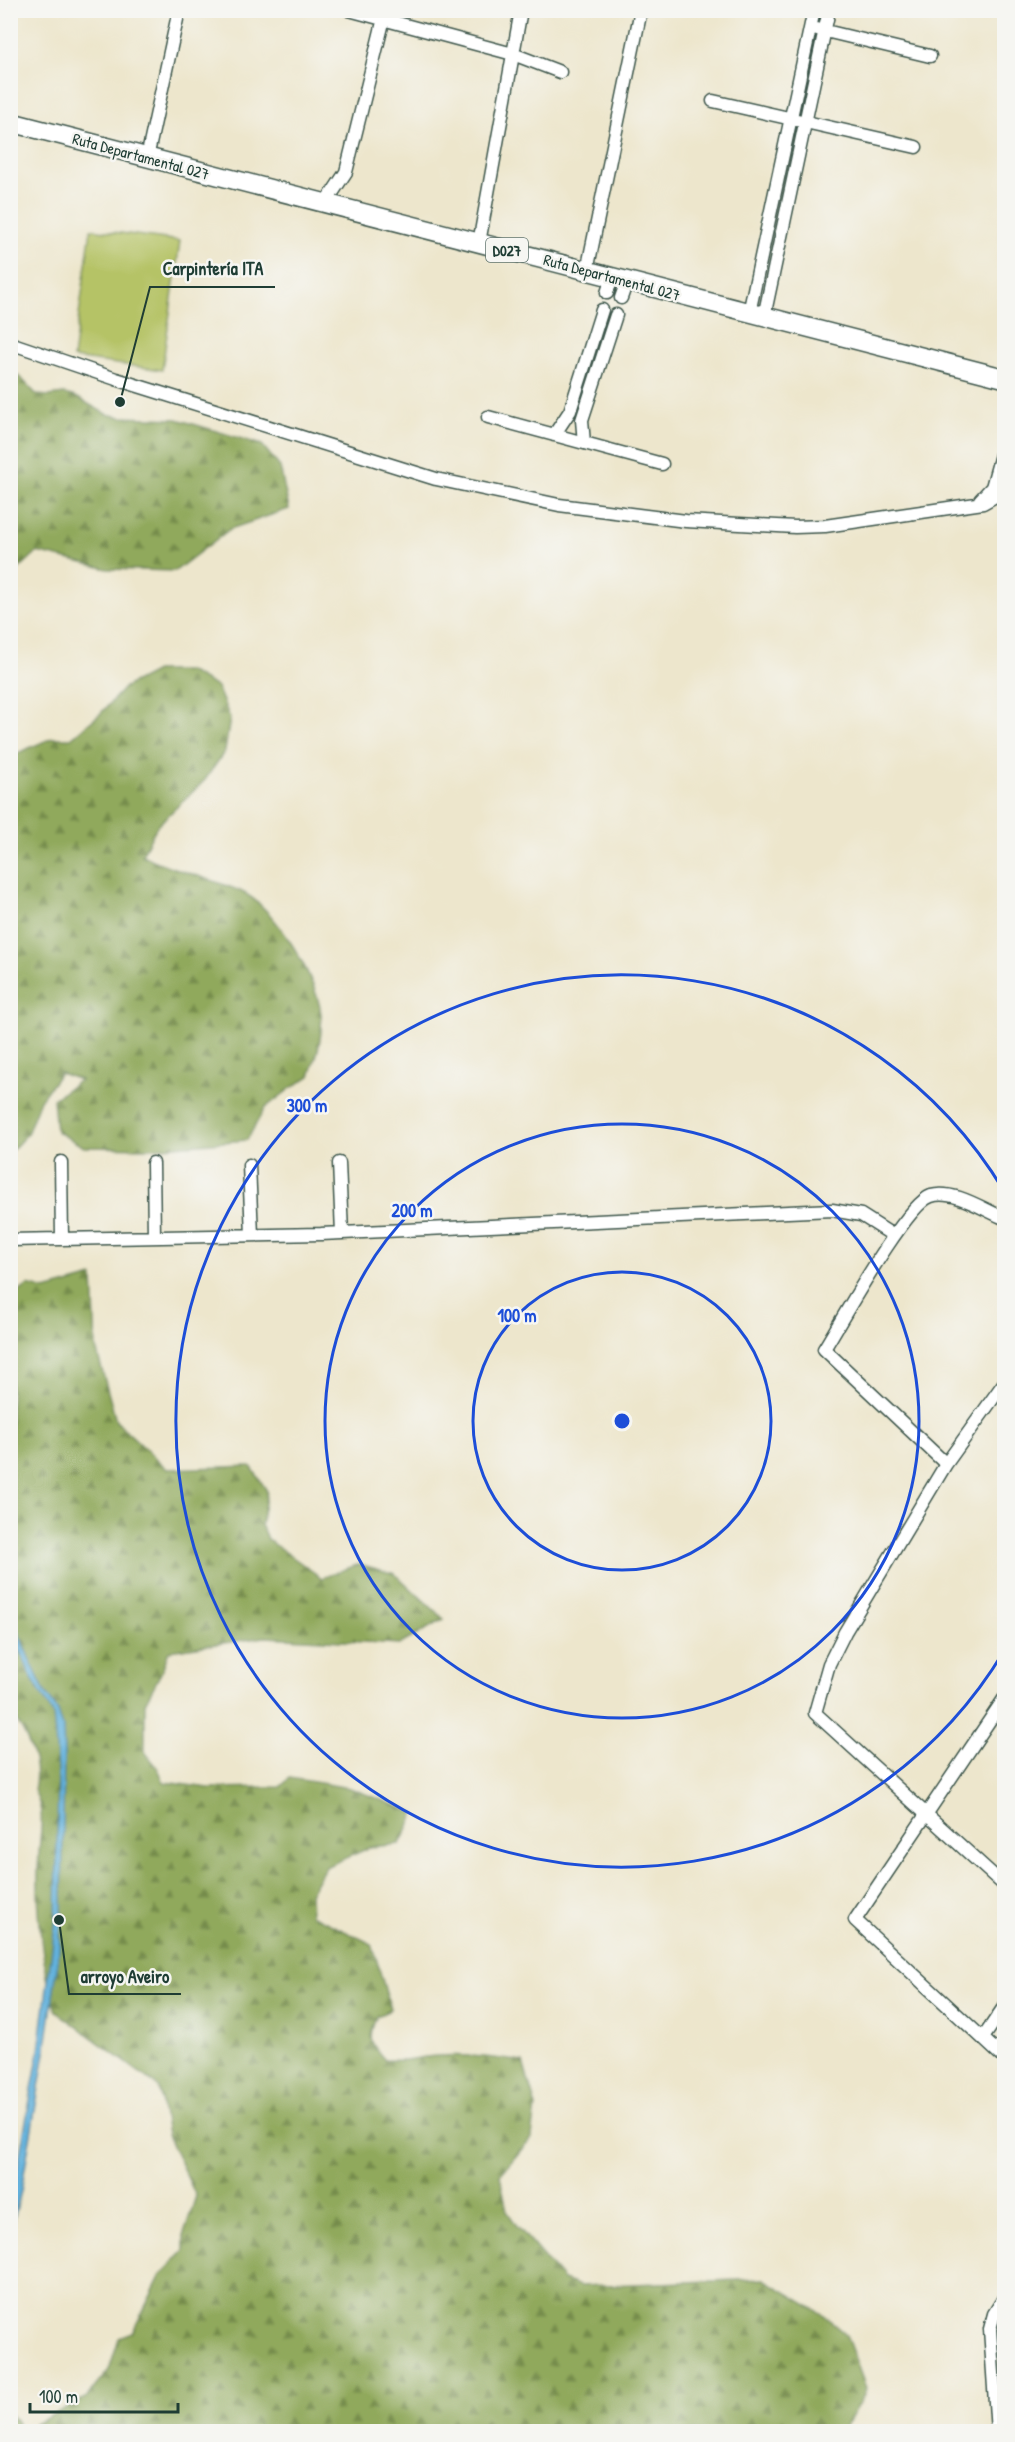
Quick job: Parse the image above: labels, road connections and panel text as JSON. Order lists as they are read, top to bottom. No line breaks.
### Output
{"streets":{"main road":["Ruta Departamental 027","D027"]},"places":["Carpintería ITA","arroyo Aveiro"],"scale_bar":"100 m","rings":["300 m","200 m","100 m"]}
